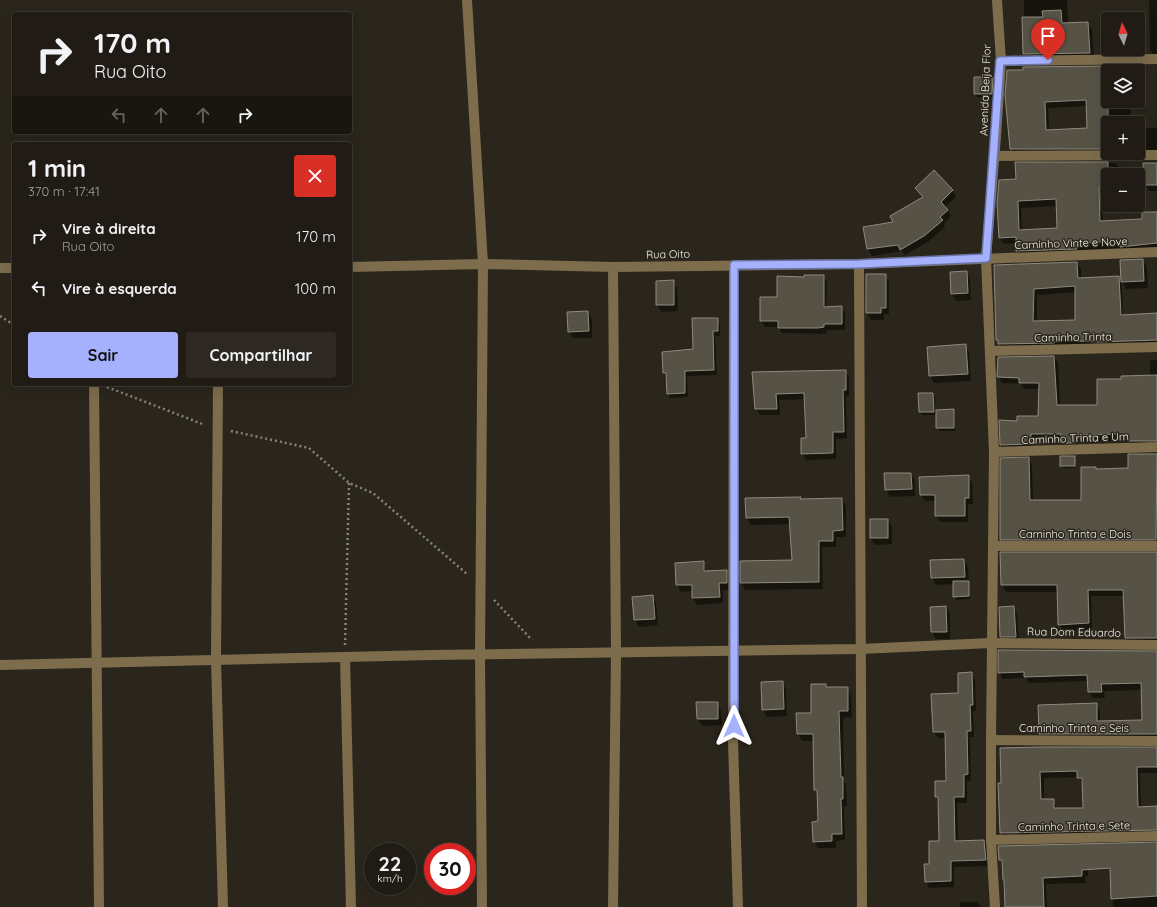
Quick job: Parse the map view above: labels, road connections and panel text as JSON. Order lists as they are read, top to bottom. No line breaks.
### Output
{"streets":{"street":["Avenida Beija Flor","Caminho Vinte e Nove","Rua Oito","Caminho Trinta","Caminho Trinta e Um","Caminho Trinta e Dois","Rua Dom Eduardo","Caminho Trinta e Seis","Caminho Trinta e Sete"]},"crossings":[["Avenida Beija Flor","Caminho Vinte e Nove"],["Avenida Beija Flor","Rua Oito"],["Avenida Beija Flor","Caminho Trinta"],["Avenida Beija Flor","Caminho Trinta e Um"],["Avenida Beija Flor","Caminho Trinta e Dois"],["Avenida Beija Flor","Rua Dom Eduardo"],["Avenida Beija Flor","Caminho Trinta e Seis"],["Avenida Beija Flor","Caminho Trinta e Sete"],["Caminho Vinte e Nove","Rua Oito"]],"north":"top","page":{"map_buttons":["+","−"],"turn":["170 m","Rua Oito"],"heading":["1 min","370 m · 17:41"],"list":[{"name":"Vire à direita","note":"Rua Oito","value":"170 m"},{"name":"Vire à esquerda","value":"100 m"}],"buttons":["Sair","Compartilhar"],"speed":"22 km/h","limit":"30"}}
